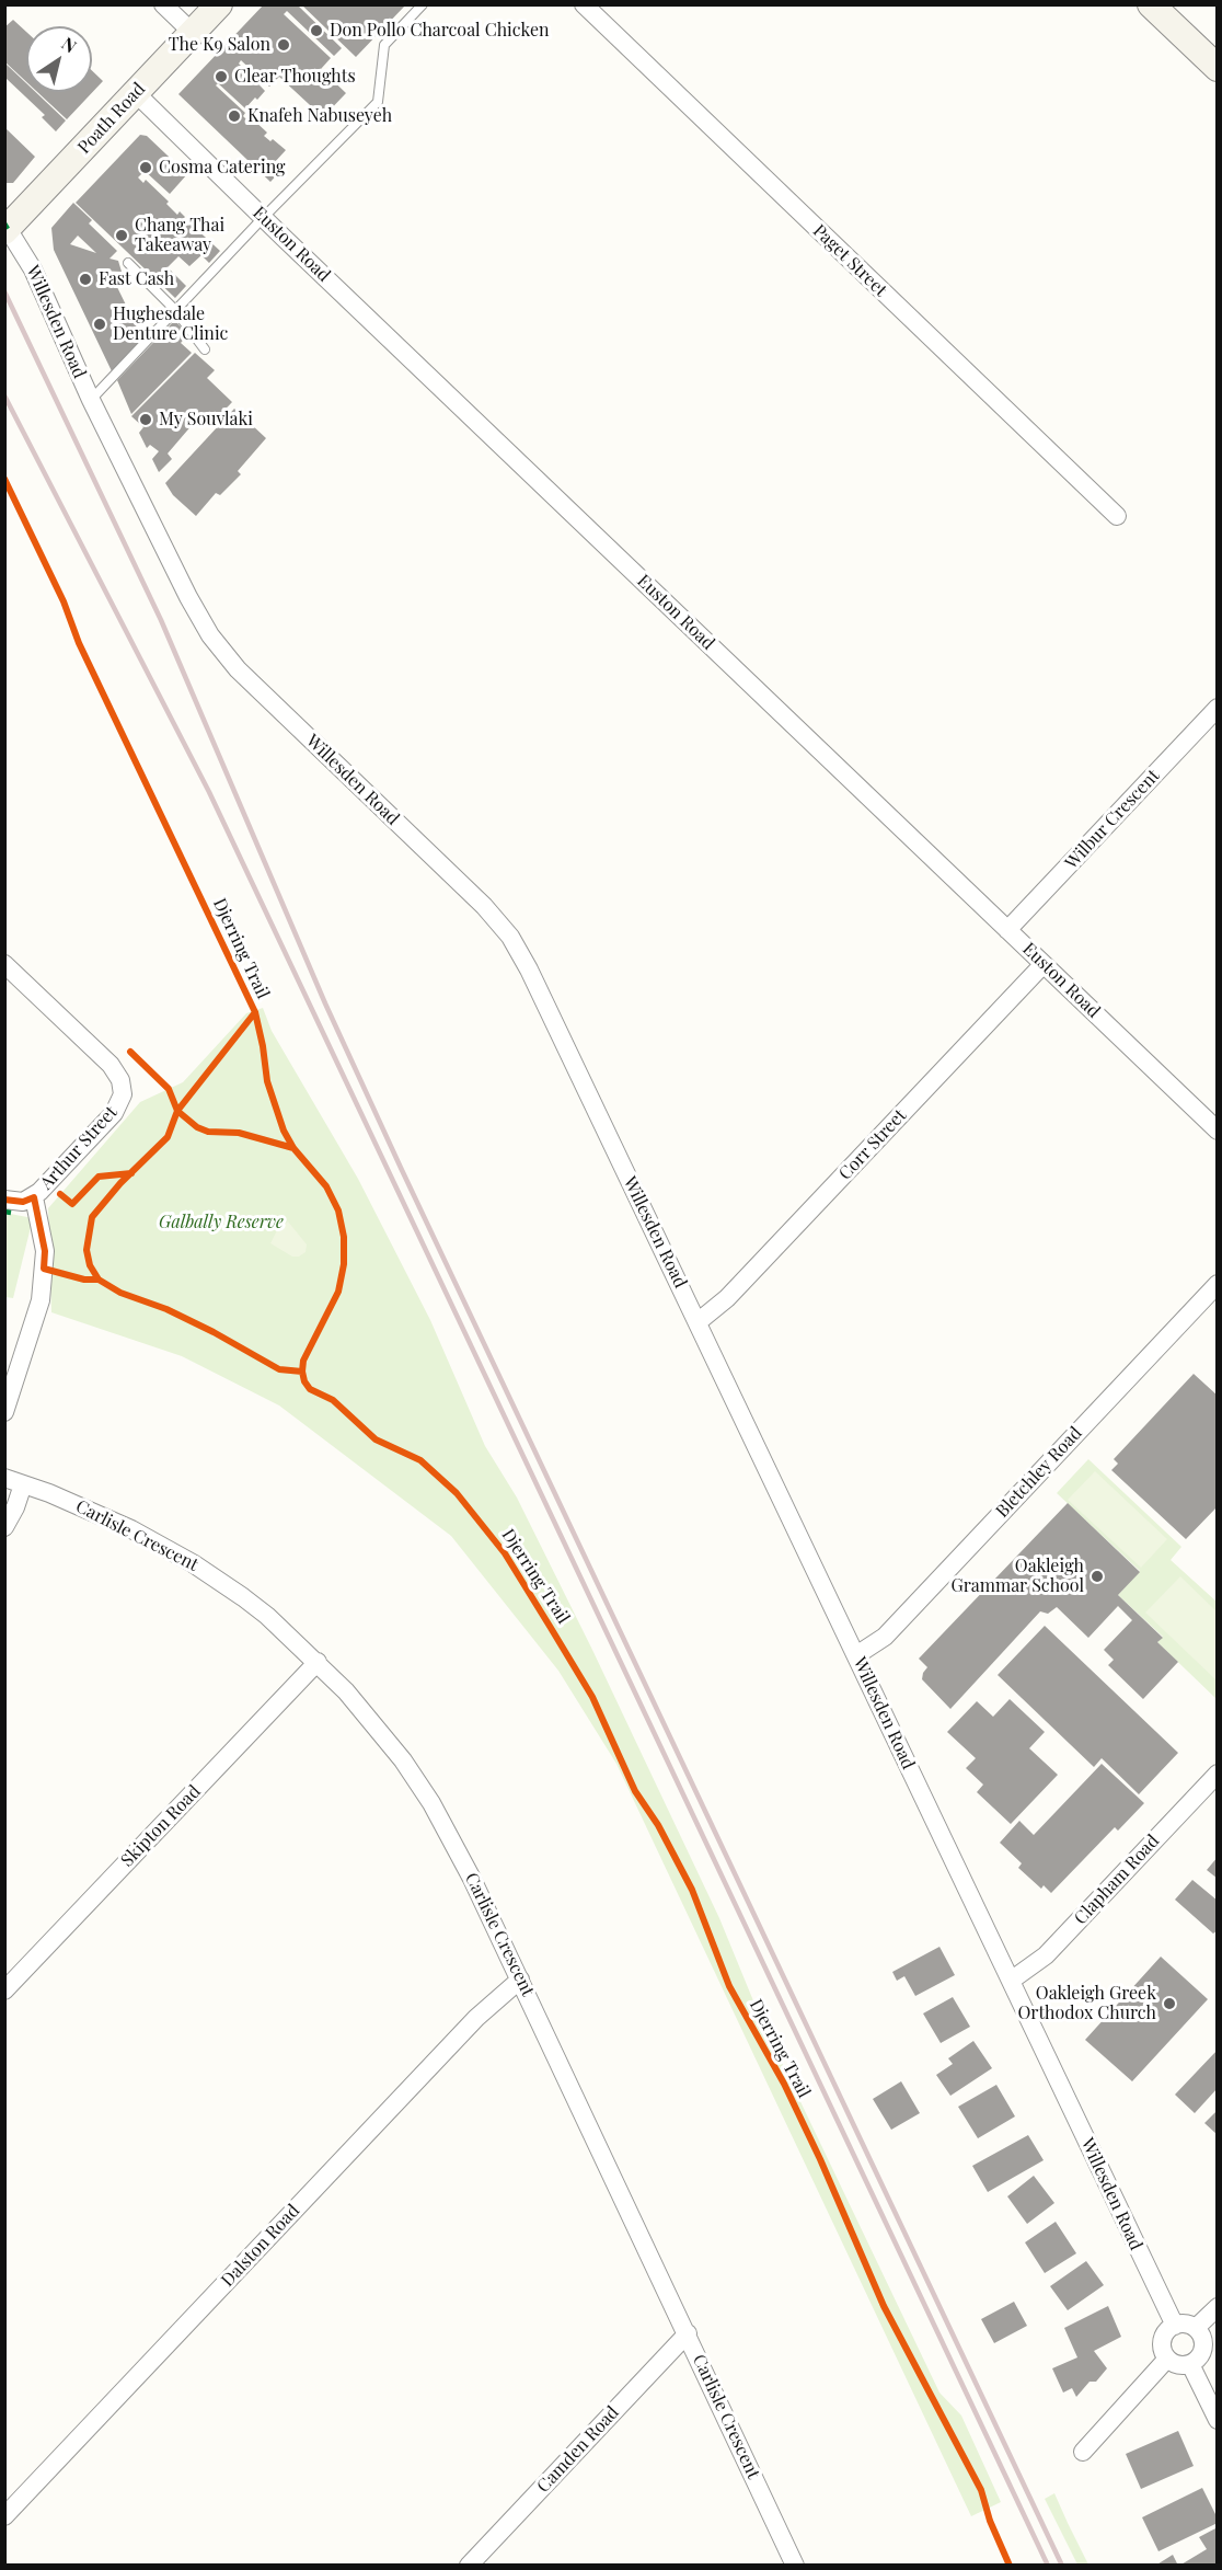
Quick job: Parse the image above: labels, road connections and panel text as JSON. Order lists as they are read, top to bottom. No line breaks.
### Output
{"streets":{"street":["Poath Road","Euston Road","Paget Street","Willesden Road","Wilbur Crescent","Corr Street","Arthur Street","Bletchley Road","Carlisle Crescent","Skipton Road","Clapham Road","Dalston Road","Camden Road"],"cycle path":["Djerring Trail"]},"crossings":[["Poath Road","Euston Road"],["Poath Road","Willesden Road"],["Euston Road","Wilbur Crescent"],["Euston Road","Corr Street"],["Willesden Road","Corr Street"],["Willesden Road","Bletchley Road"],["Willesden Road","Clapham Road"],["Carlisle Crescent","Skipton Road"],["Carlisle Crescent","Dalston Road"],["Carlisle Crescent","Camden Road"]],"parks":["Galbally Reserve"],"places":["Don Pollo Charcoal Chicken","The K9 Salon","Clear Thoughts","Knafeh Nabuseyeh","Cosma Catering","Chang Thai Takeaway","Fast Cash","Hughesdale Denture Clinic","My Souvlaki","Oakleigh Grammar School","Oakleigh Greek Orthodox Church"],"north":"top right"}
